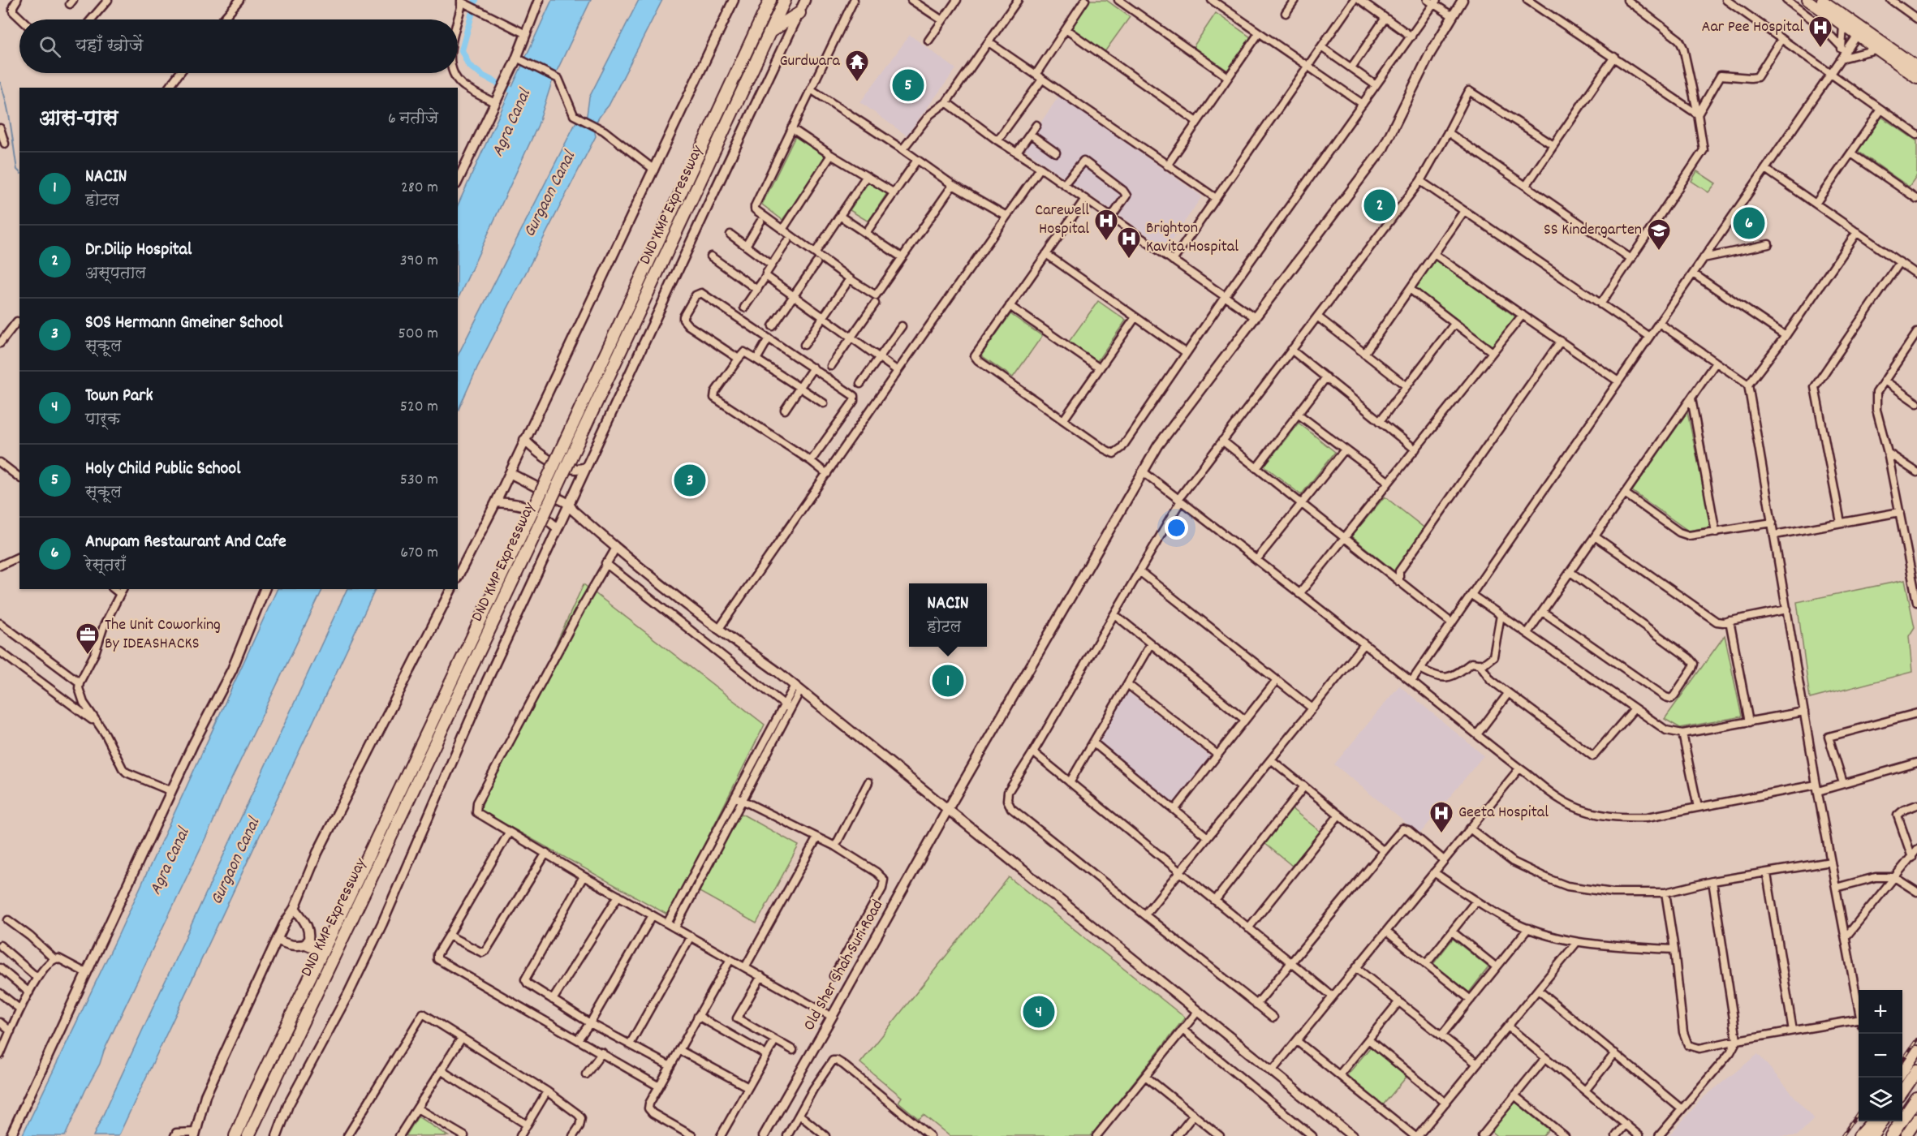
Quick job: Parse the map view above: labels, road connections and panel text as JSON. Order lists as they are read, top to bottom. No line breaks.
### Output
{"streets":{"highway":["DND KMP Expressway"],"street":["Old Sher Shah Suri Road"]},"water":["Agra Canal","Gurgaon Canal"],"places":{"hospital":["Aar Pee Hospital","Carewell Hospital","Brighton Kavita Hospital","Geeta Hospital"],"temple":["Gurdwara"],"school or university":["SS Kindergarten"],"office":["The Unit Coworking By IDEASHACKS"]},"page":{"search":"यहाँ खोजें","pins":["5","2","6","3","1","4"],"heading":["आस-पास","6 नतीजे"],"list":[{"mark":"1","name":"NACIN","note":"होटल","value":"280 m"},{"mark":"2","name":"Dr.Dilip Hospital","note":"अस्पताल","value":"390 m"},{"mark":"3","name":"SOS Hermann Gmeiner School","note":"स्कूल","value":"500 m"},{"mark":"4","name":"Town Park","note":"पार्क","value":"520 m"},{"mark":"5","name":"Holy Child Public School","note":"स्कूल","value":"530 m"},{"mark":"6","name":"Anupam Restaurant And Cafe","note":"रेस्तराँ","value":"670 m"}],"popup":["NACIN","होटल"],"map_buttons":["+","−"]}}
